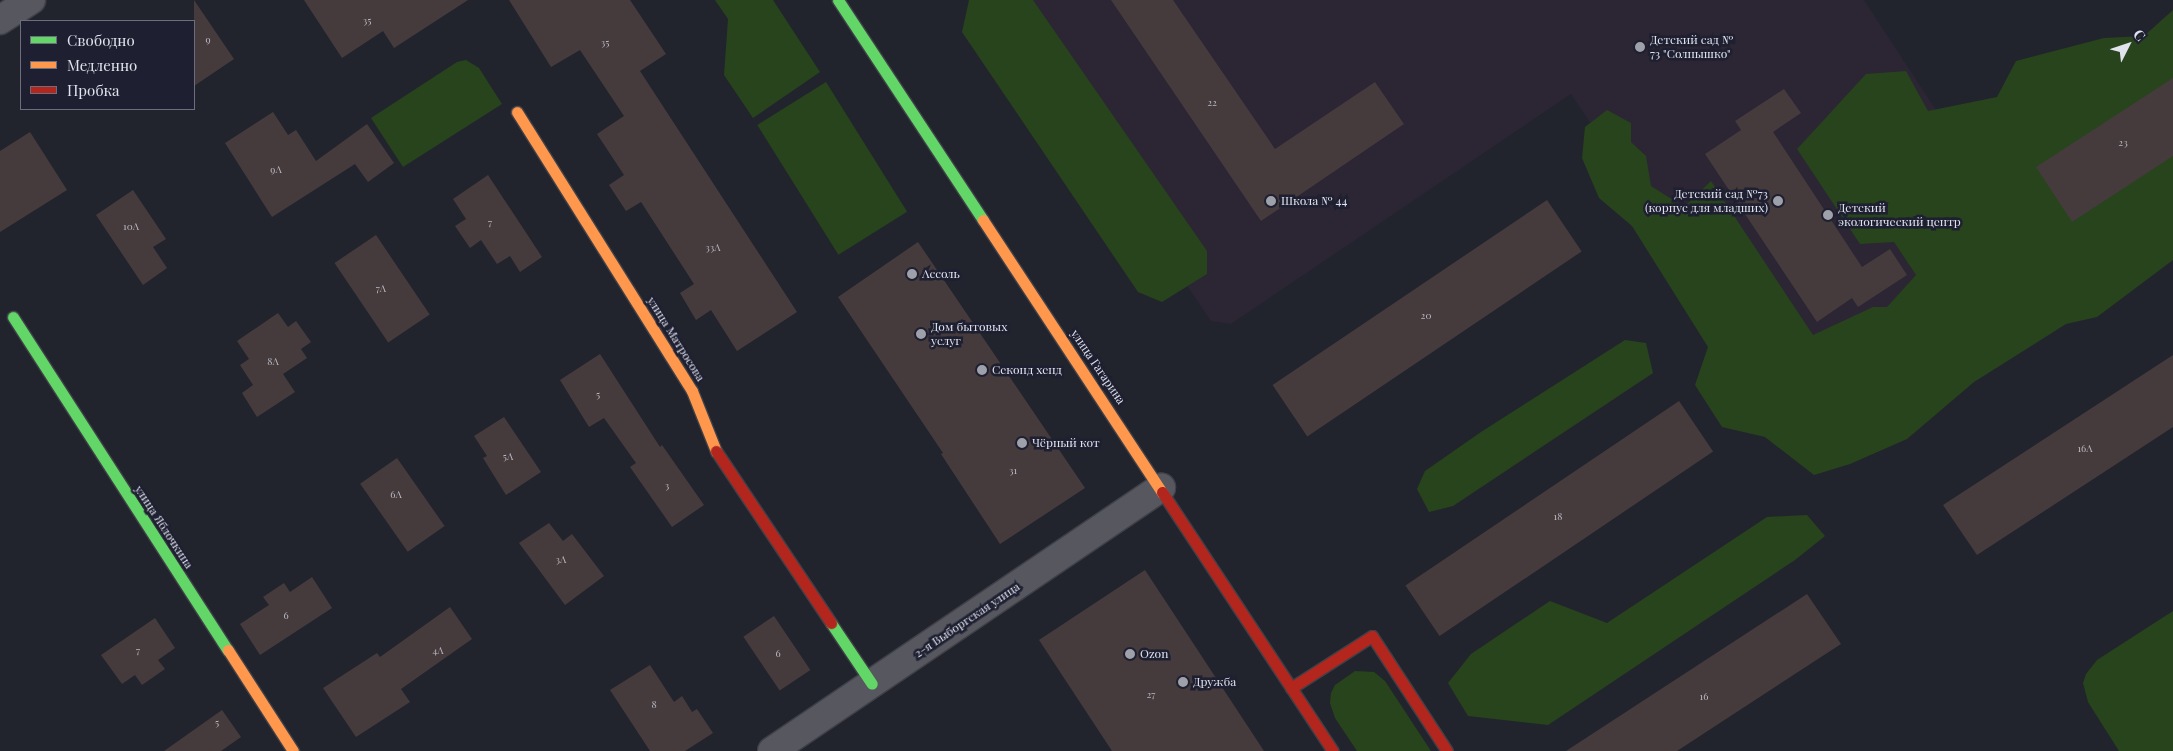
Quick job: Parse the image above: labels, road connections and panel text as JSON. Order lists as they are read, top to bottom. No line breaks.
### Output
{"streets":{"street":["улица Матросова","улица Гагарина","улица Яблочкина","2-я Выборгская улица"]},"crossings":[["улица Матросова","2-я Выборгская улица"],["улица Гагарина","2-я Выборгская улица"]],"places":["Детский сад № 73 \"Солнышко\"","Школа № 44","Детский сад №73 (корпус для младших)","Детский экологический центр","Ассоль","Дом бытовых услуг","Секонд хенд","Чёрный кот","Ozon","Дружба"],"house_numbers":["35","9","35","22","23","9А","7","10А","33А","7А","20","8А","5","16А","5А","31","3","6А","18","3А","6","7","4А","6","27","16","8","5"],"legend":["Свободно","Медленно","Пробка"],"north":"top right"}
